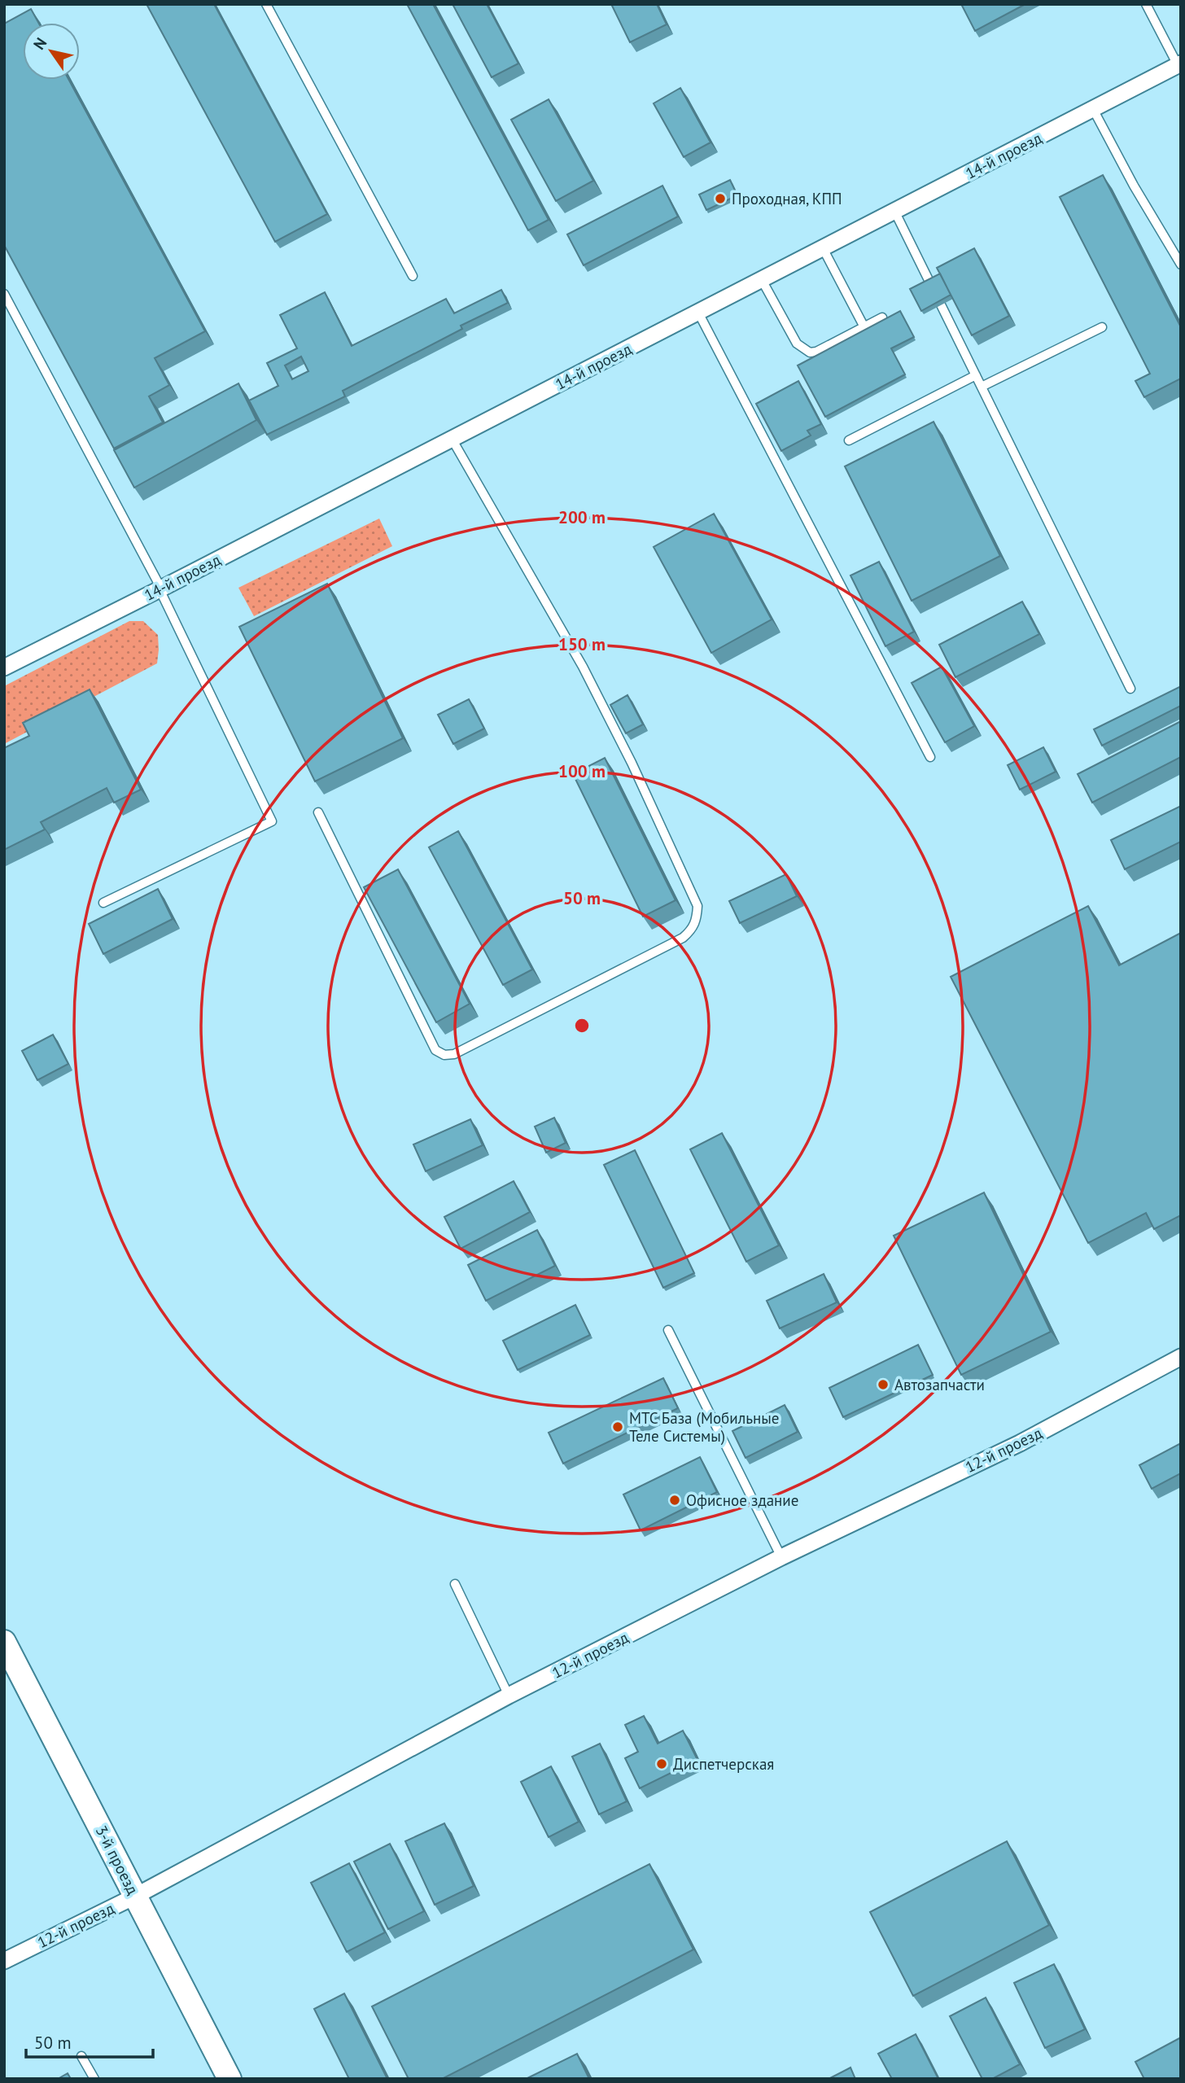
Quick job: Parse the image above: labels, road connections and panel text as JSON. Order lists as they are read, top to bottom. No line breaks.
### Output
{"streets":{"street":["14-й проезд","12-й проезд","3-й проезд"]},"crossings":[["12-й проезд","3-й проезд"]],"places":["Проходная, КПП","Автозапчасти","МТС База (Мобильные Теле Системы)","Офисное здание","Диспетчерская"],"scale_bar":"50 m","north":"top left","rings":["200 m","150 m","100 m","50 m"]}
